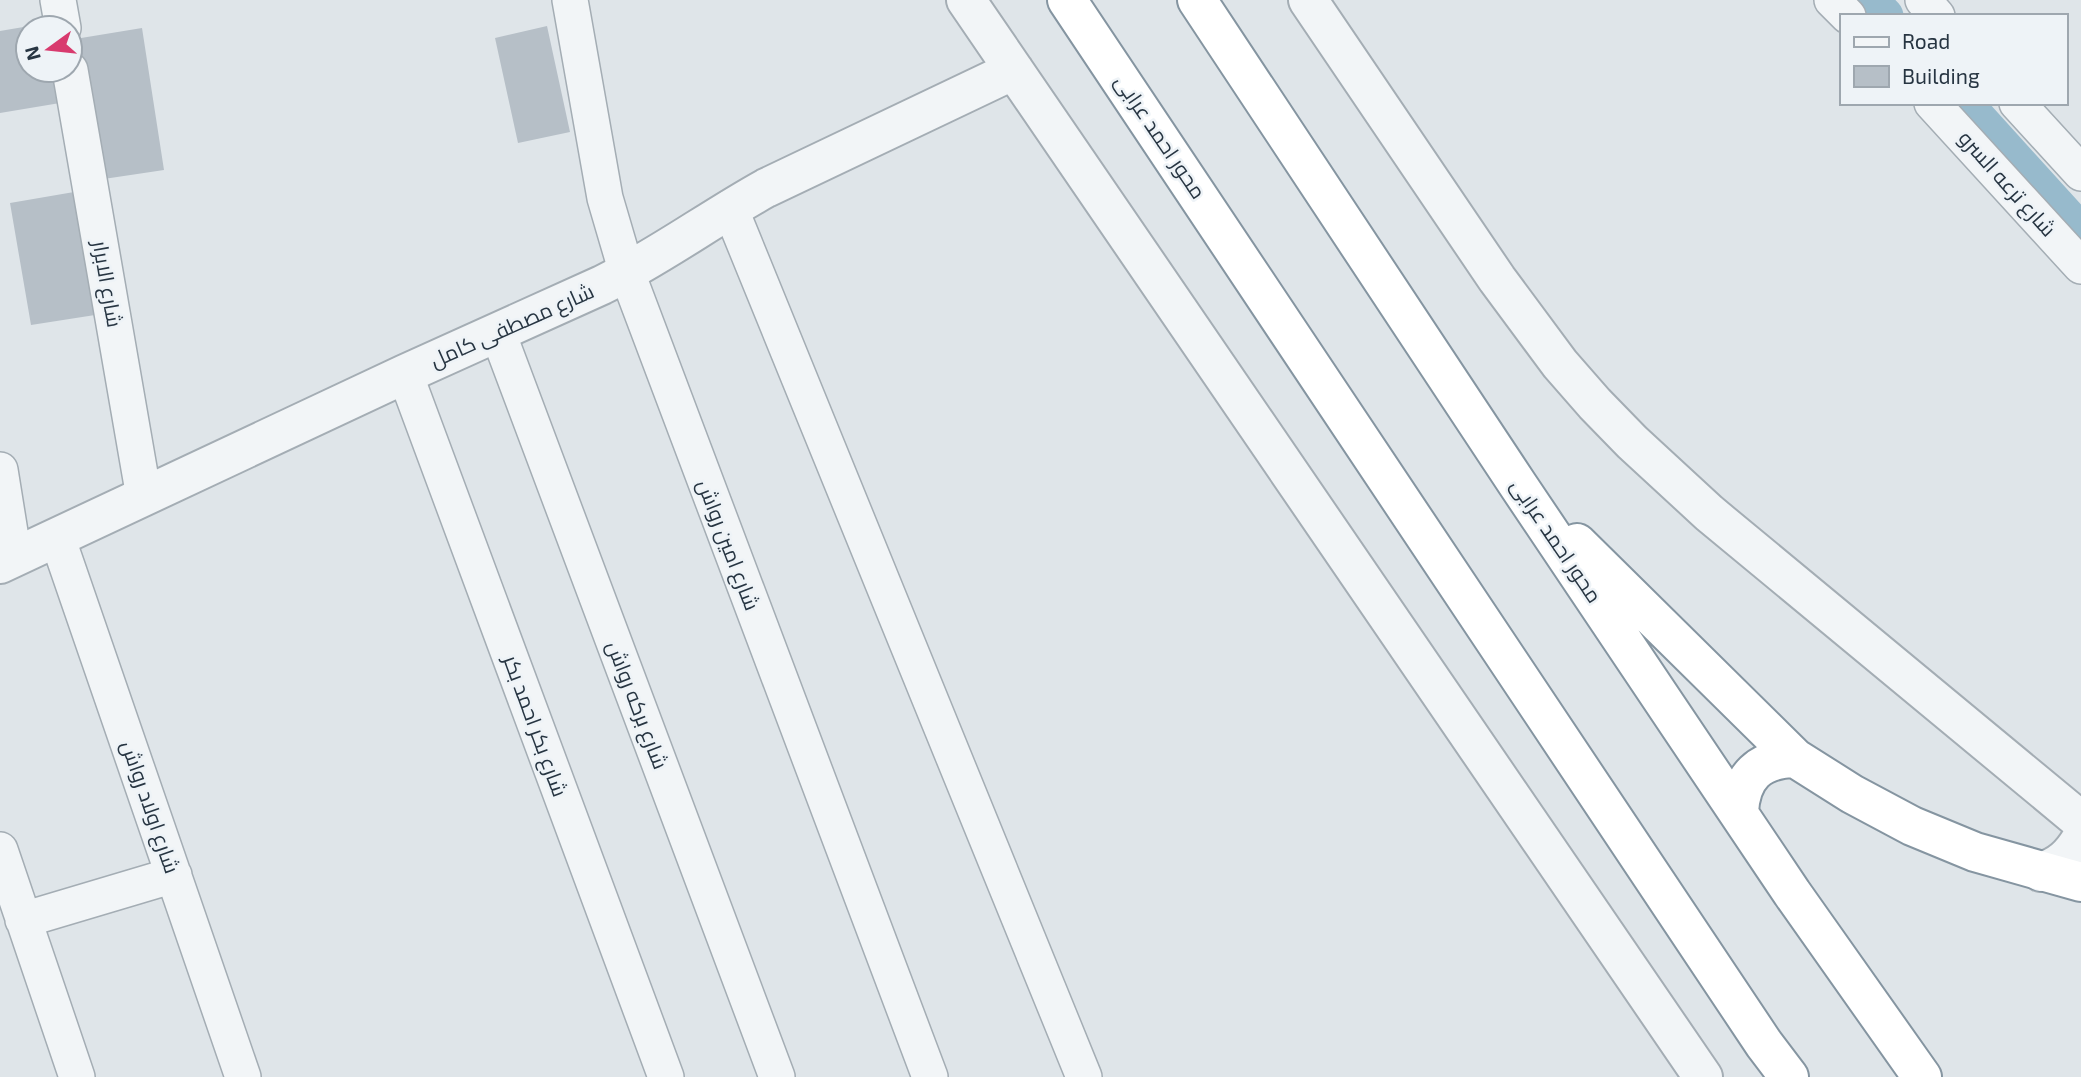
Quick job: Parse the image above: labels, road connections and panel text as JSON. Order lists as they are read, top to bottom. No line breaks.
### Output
{"streets":{"highway":["محور احمد عرابى"],"street":["شارع ترعه السرو","شارع الابرار","شارع مصطفى كامل","شارع امين رواش","شارع بركه رواش","شارع بكر احمد بكر","شارع اولاد رواش"]},"crossings":[["شارع الابرار","شارع مصطفى كامل"],["شارع مصطفى كامل","شارع امين رواش"],["شارع مصطفى كامل","شارع بركه رواش"],["شارع مصطفى كامل","شارع بكر احمد بكر"],["شارع مصطفى كامل","شارع اولاد رواش"]],"legend":["Road","Building"],"north":"left"}
